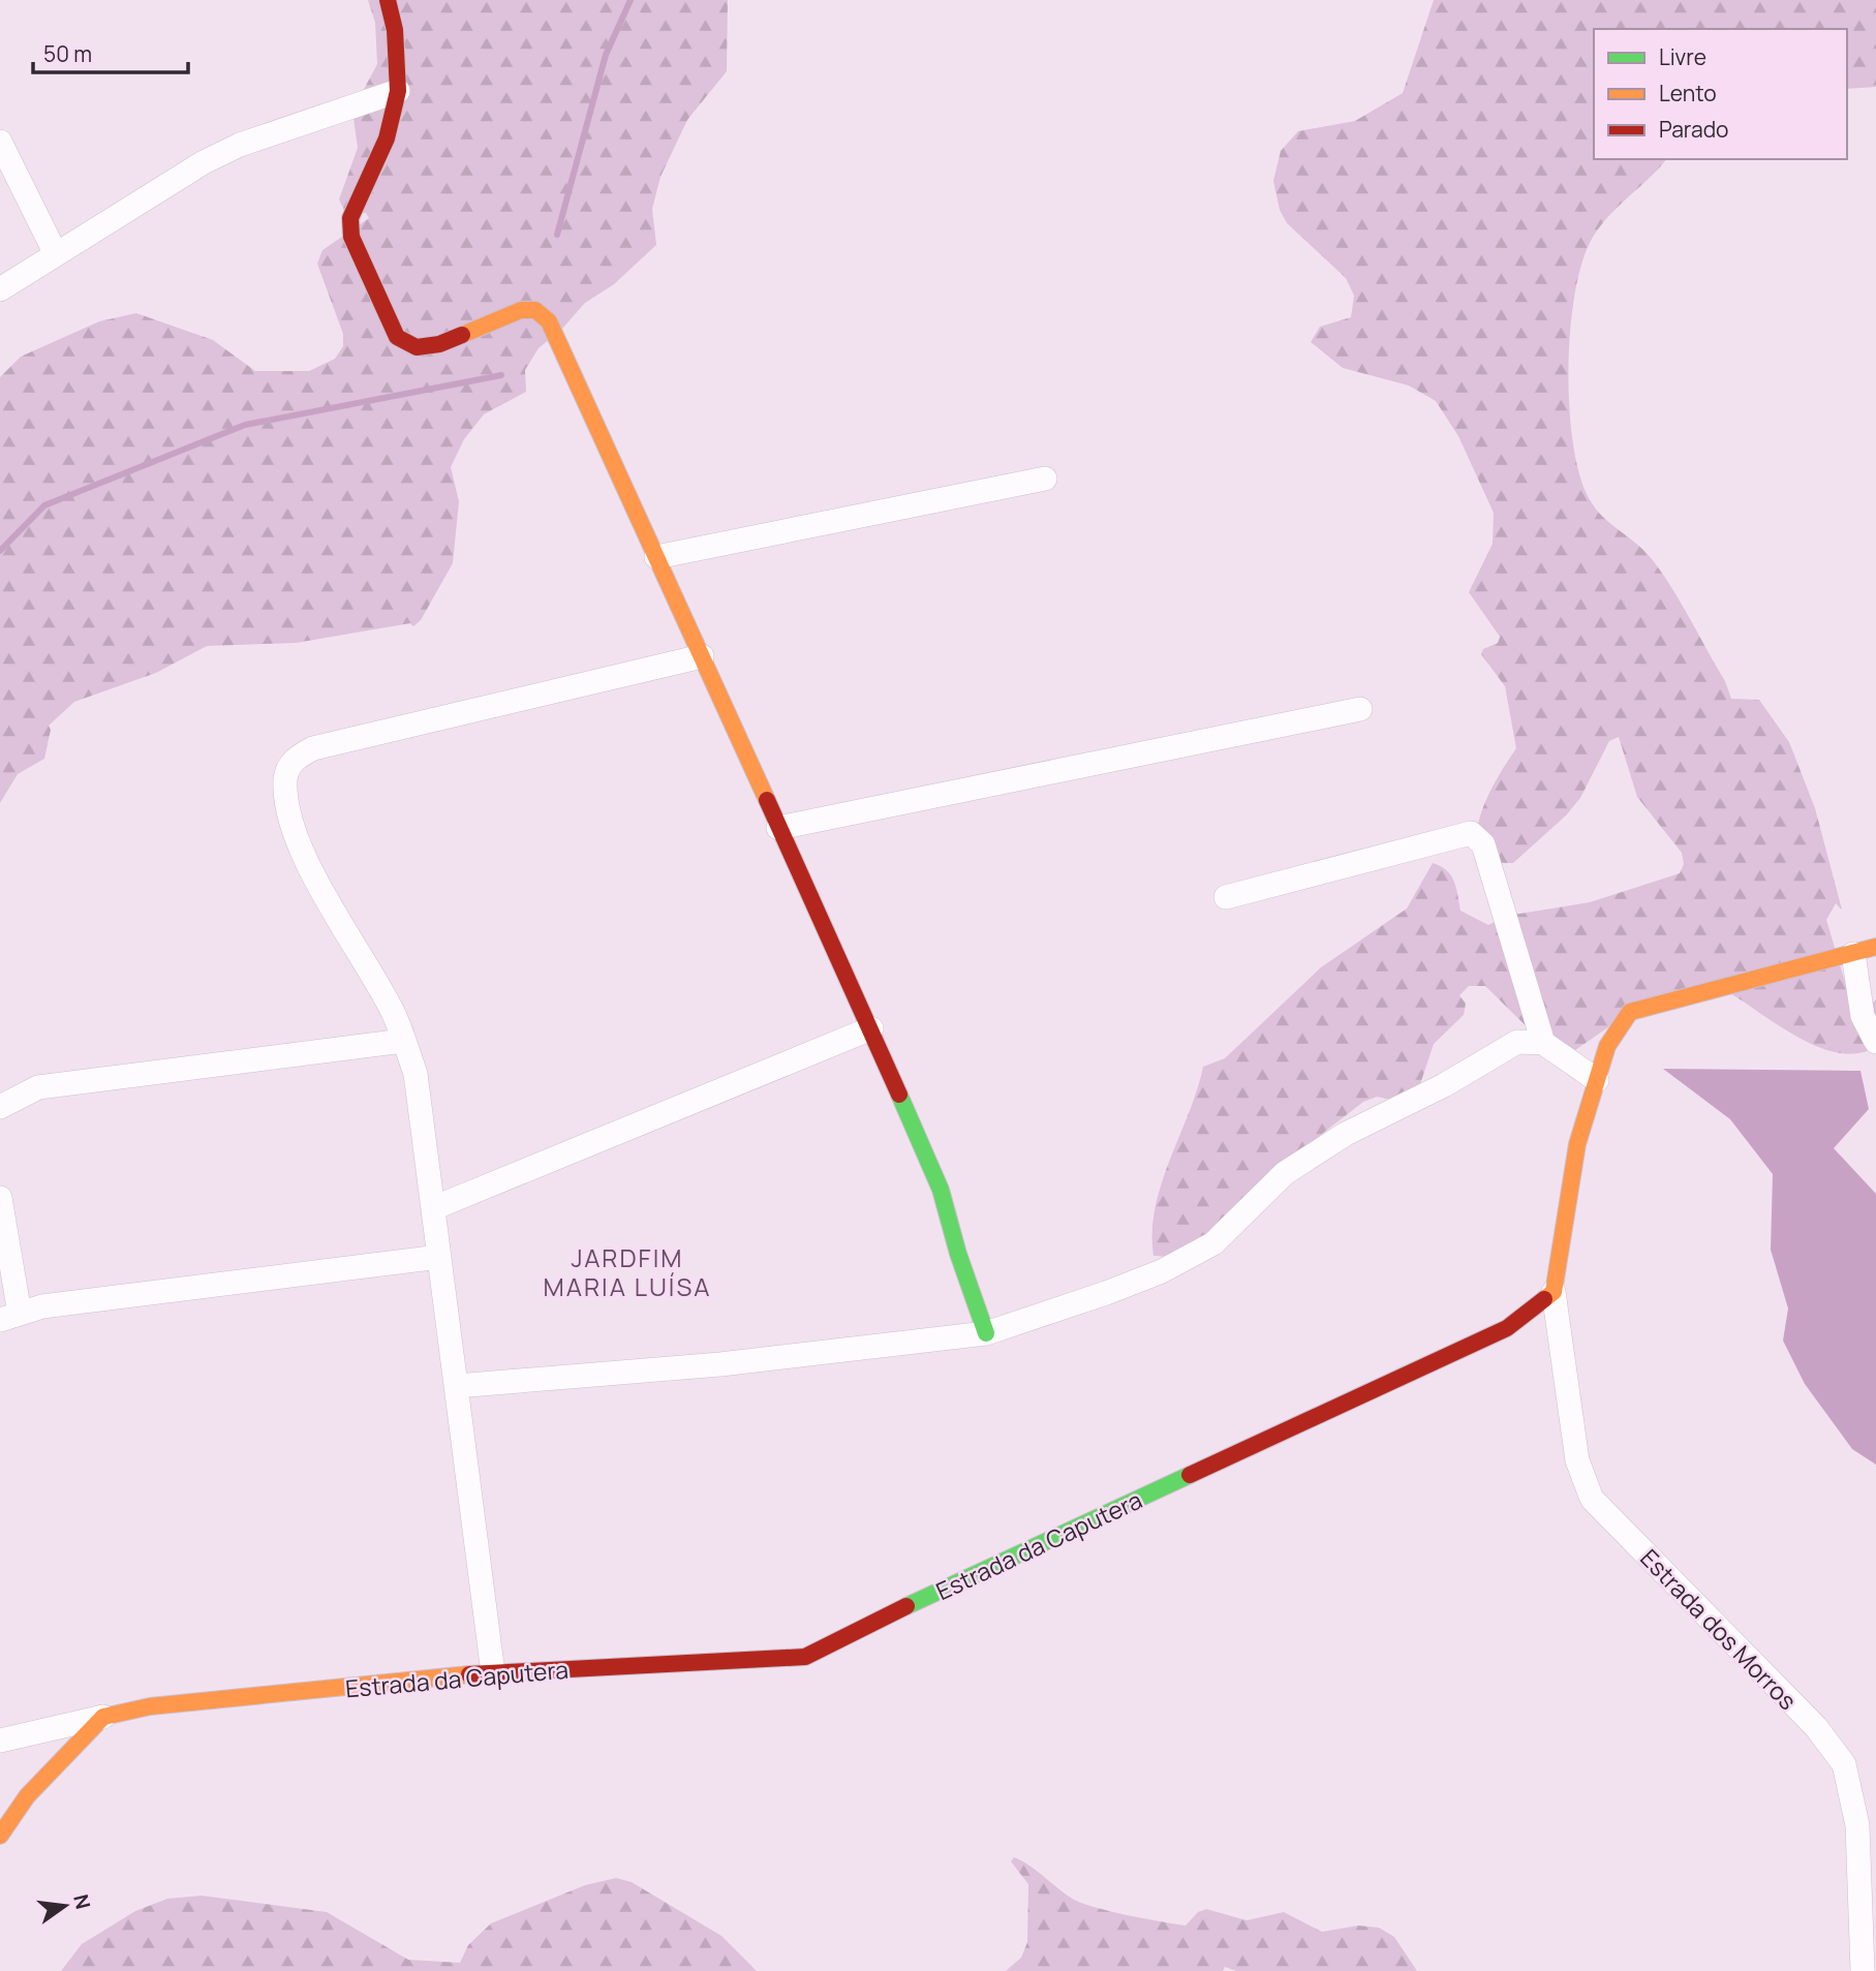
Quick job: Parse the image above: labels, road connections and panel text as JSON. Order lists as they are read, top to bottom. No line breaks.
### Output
{"streets":{"street":["Estrada da Caputera","Estrada dos Morros"]},"crossings":[["Estrada da Caputera","Estrada dos Morros"]],"districts":["JARDFIM MARIA LUÍSA"],"legend":["Livre","Lento","Parado"],"scale_bar":"50 m","north":"right"}
